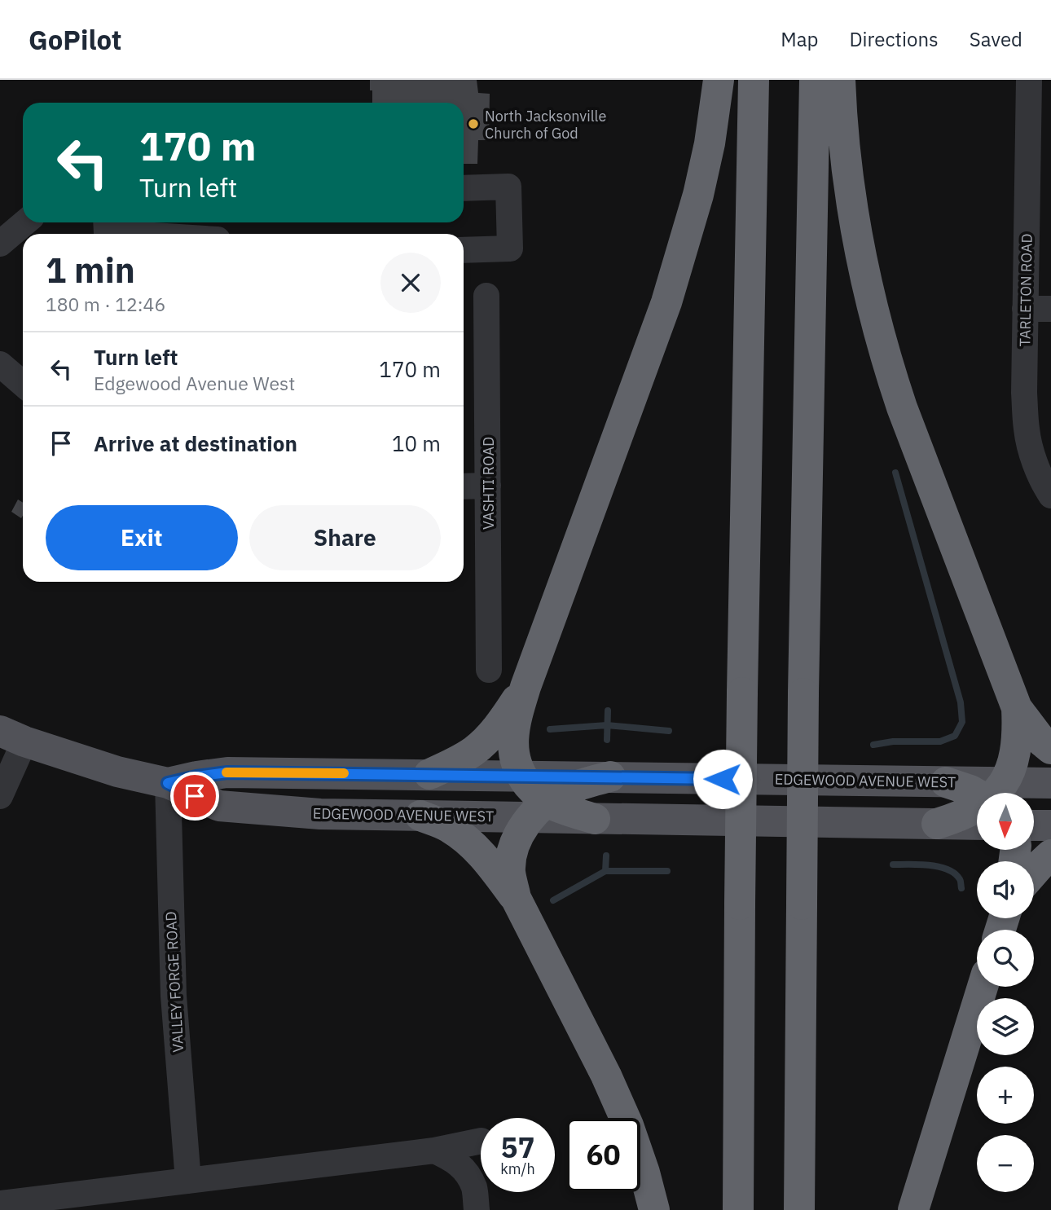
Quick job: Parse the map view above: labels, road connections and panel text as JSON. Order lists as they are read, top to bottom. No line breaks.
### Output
{"streets":{"main road":["EDGEWOOD AVENUE WEST"],"street":["TARLETON ROAD","VASHTI ROAD","VALLEY FORGE ROAD"]},"crossings":[["EDGEWOOD AVENUE WEST","VALLEY FORGE ROAD"]],"places":["North Jacksonville Church of God"],"north":"bottom","page":{"header":"GoPilot","nav":["Map","Directions","Saved"],"turn":["170 m","Turn left"],"heading":["1 min","180 m · 12:46"],"list":[{"name":"Turn left","note":"Edgewood Avenue West","value":"170 m"},{"name":"Arrive at destination","value":"10 m"}],"buttons":["Exit","Share"],"map_buttons":["+","−"],"speed":"57 km/h","limit":"60"}}
